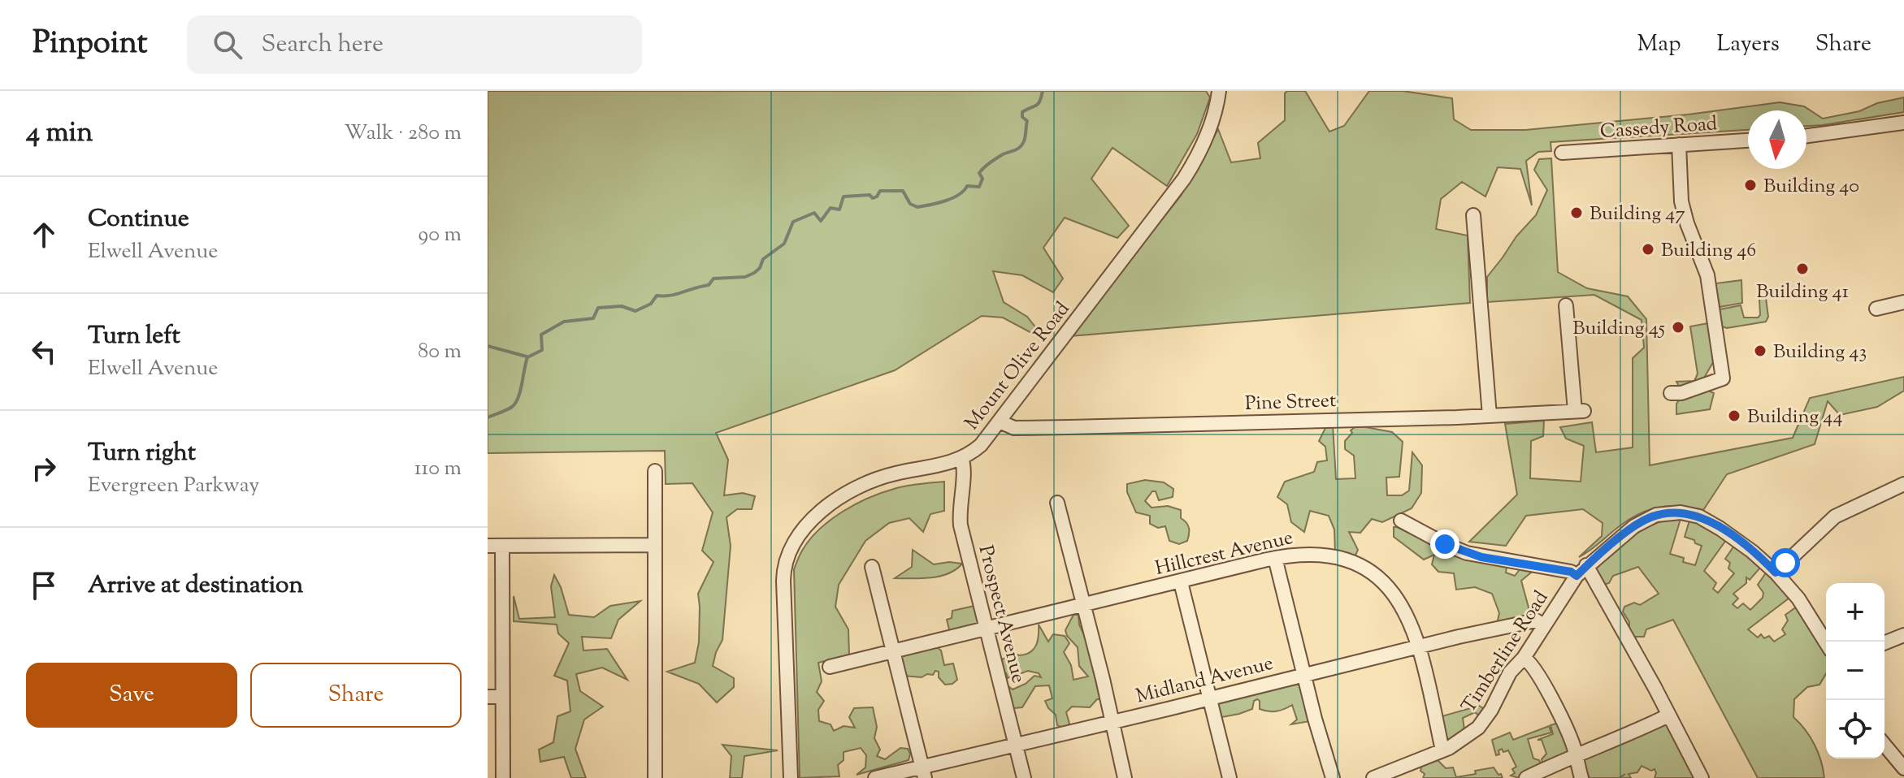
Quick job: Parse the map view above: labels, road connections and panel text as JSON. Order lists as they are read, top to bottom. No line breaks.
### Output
{"streets":{"street":["Cassedy Road","Mount Olive Road","Pine Street","Hillcrest Avenue","Prospect Avenue","Timberline Road","Midland Avenue"]},"crossings":[["Mount Olive Road","Pine Street"],["Mount Olive Road","Prospect Avenue"],["Hillcrest Avenue","Prospect Avenue"],["Hillcrest Avenue","Timberline Road"],["Hillcrest Avenue","Midland Avenue"],["Prospect Avenue","Midland Avenue"],["Timberline Road","Midland Avenue"]],"places":["Building 40","Building 47","Building 46","Building 41","Building 45","Building 43","Building 44"],"north":"bottom","page":{"header":"Pinpoint","search":"Search here","nav":["Map","Layers","Share"],"heading":["4 min","Walk · 280 m"],"list":[["Continue","Elwell Avenue","90 m"],["Turn left","Elwell Avenue","80 m"],["Turn right","Evergreen Parkway","110 m"],"Arrive at destination"],"map_buttons":["+","−"],"buttons":["Save","Share"]}}
